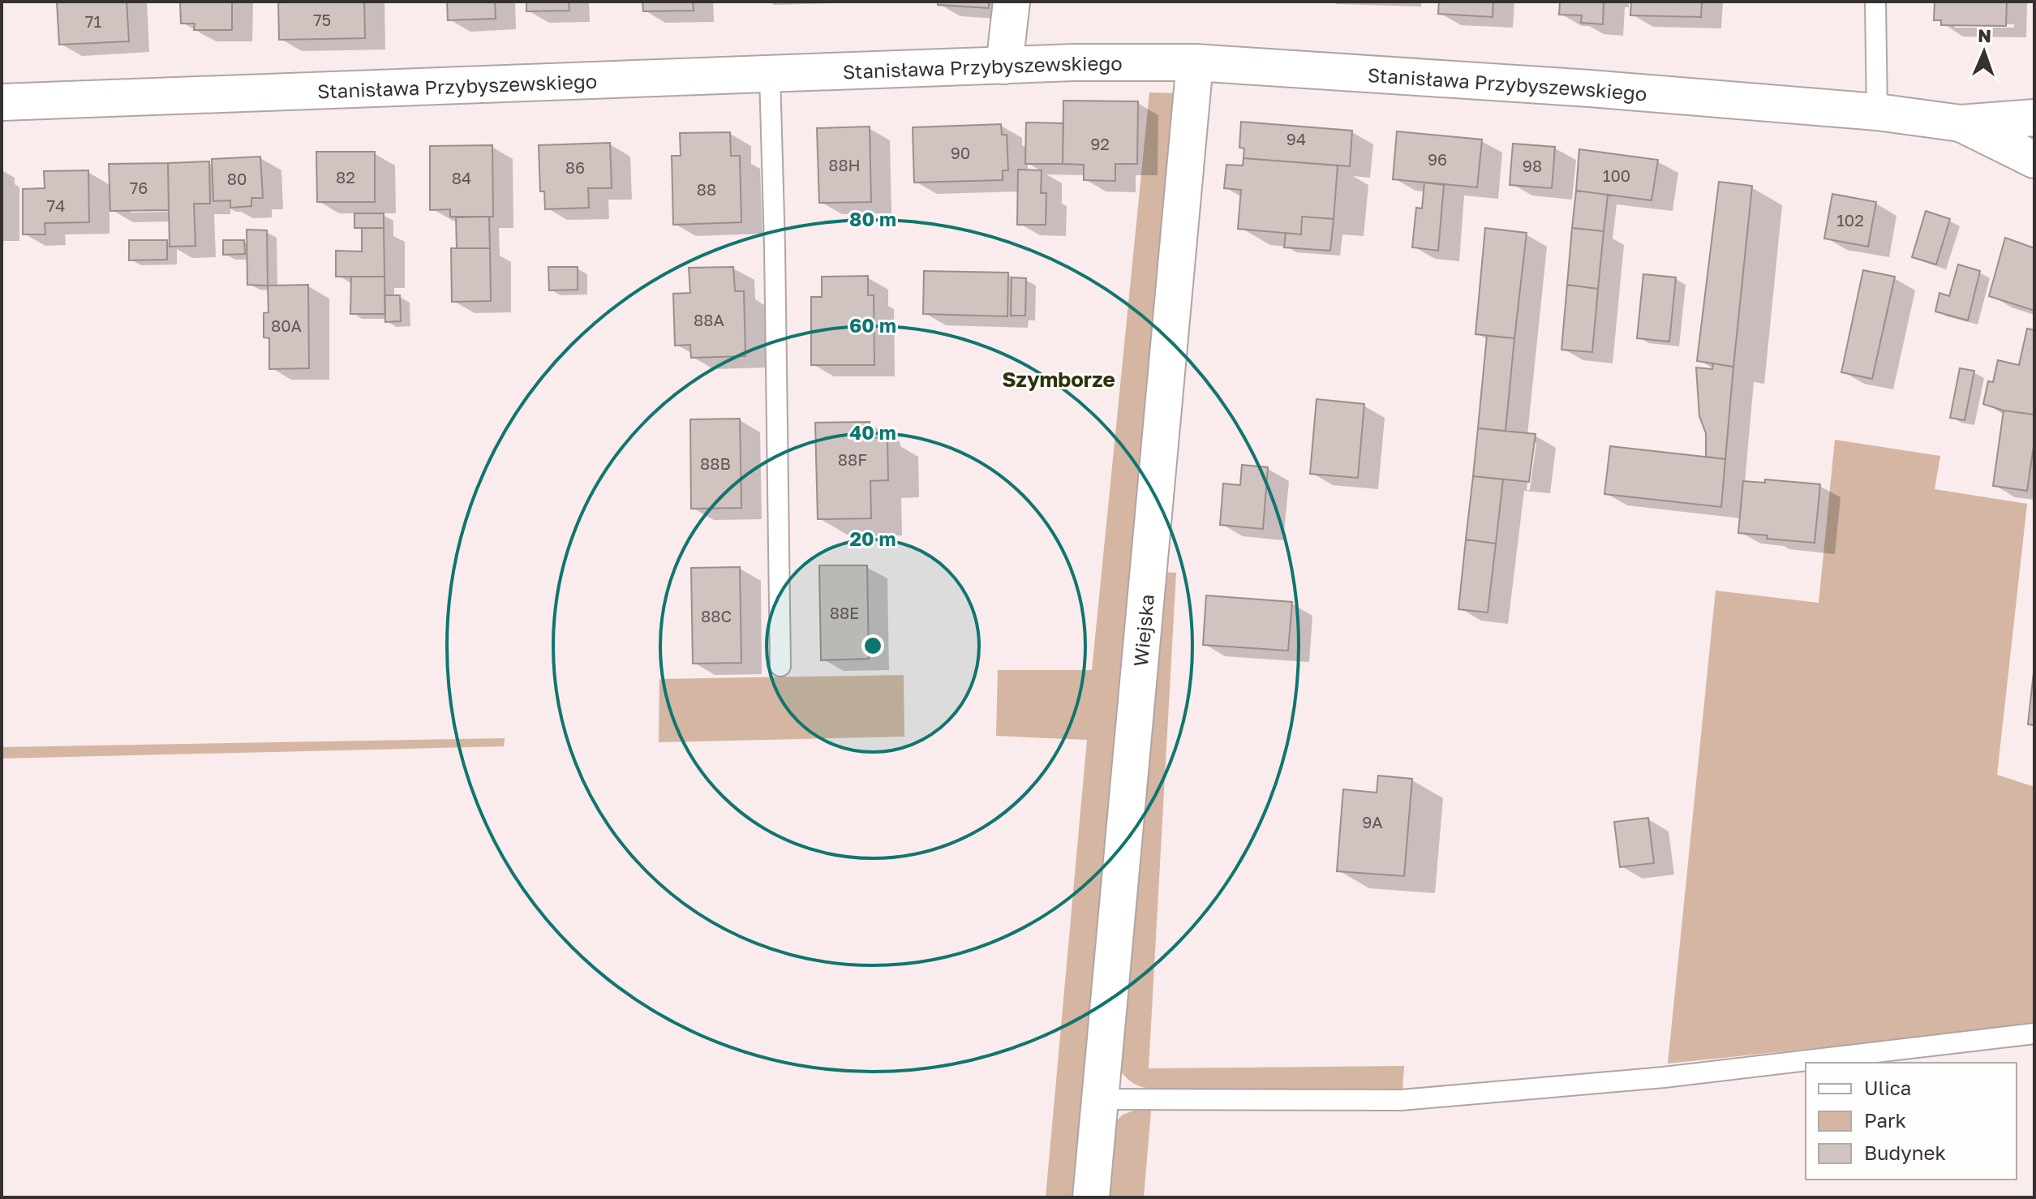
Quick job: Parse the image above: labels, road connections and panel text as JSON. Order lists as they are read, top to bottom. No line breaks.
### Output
{"streets":{"street":["Stanisława Przybyszewskiego","Wiejska"]},"crossings":[["Stanisława Przybyszewskiego","Wiejska"]],"districts":["Szymborze"],"house_numbers":["75","71","94","92","90","96","88H","98","86","100","82","84","80","76","88","74","102","88A","80A","88F","88B","88E","88C","9A"],"legend":["Ulica","Park","Budynek"],"north":"top","rings":["80 m","60 m","40 m","20 m"]}
